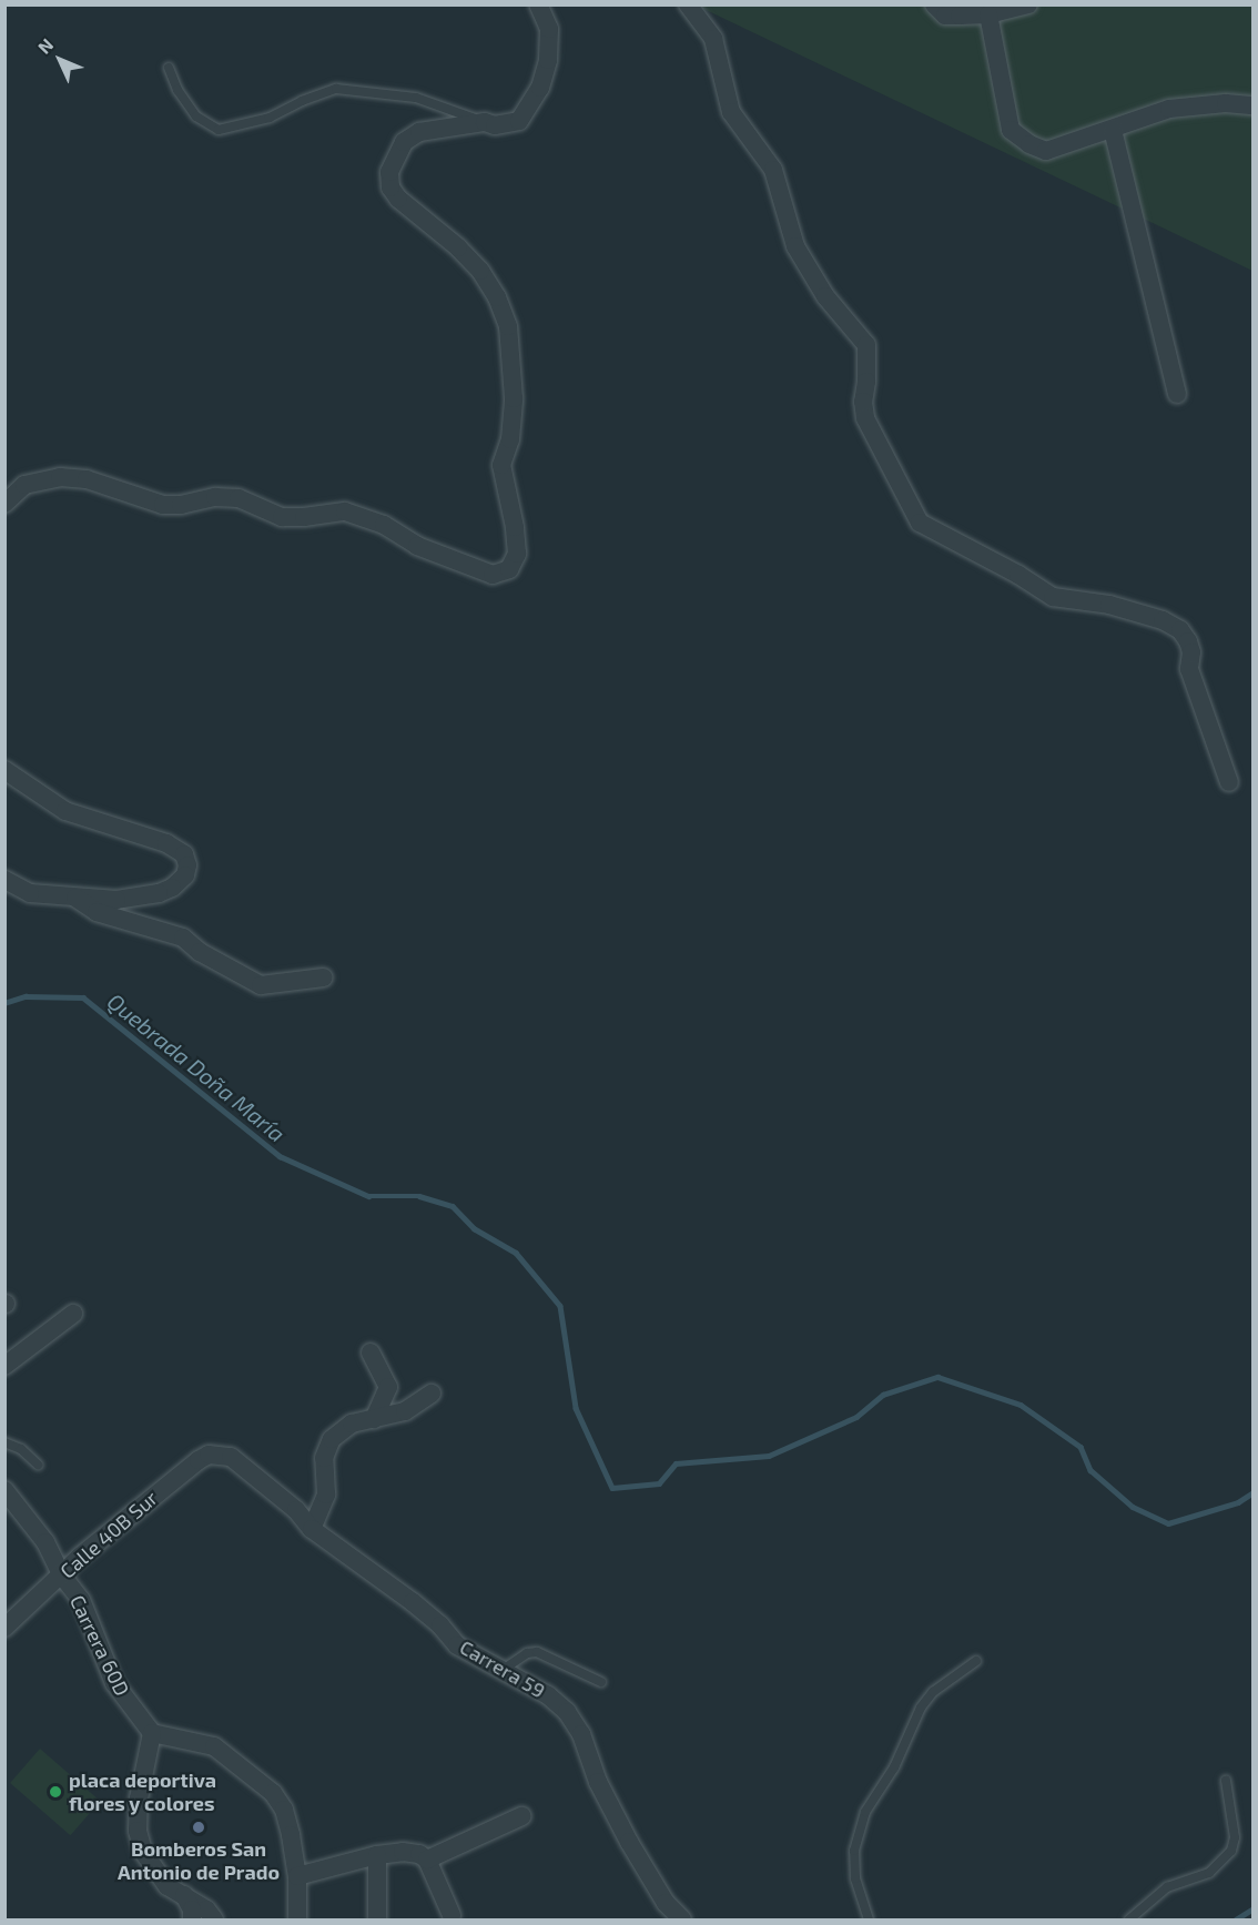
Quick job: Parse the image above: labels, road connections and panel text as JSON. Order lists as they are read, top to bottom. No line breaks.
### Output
{"streets":{"street":["Calle 40B Sur","Carrera 60D","Carrera 59"]},"crossings":[["Calle 40B Sur","Carrera 60D"],["Calle 40B Sur","Carrera 59"]],"water":["Quebrada Doña María"],"places":["placa deportiva flores y colores","Bomberos San Antonio de Prado"],"north":"top left"}
